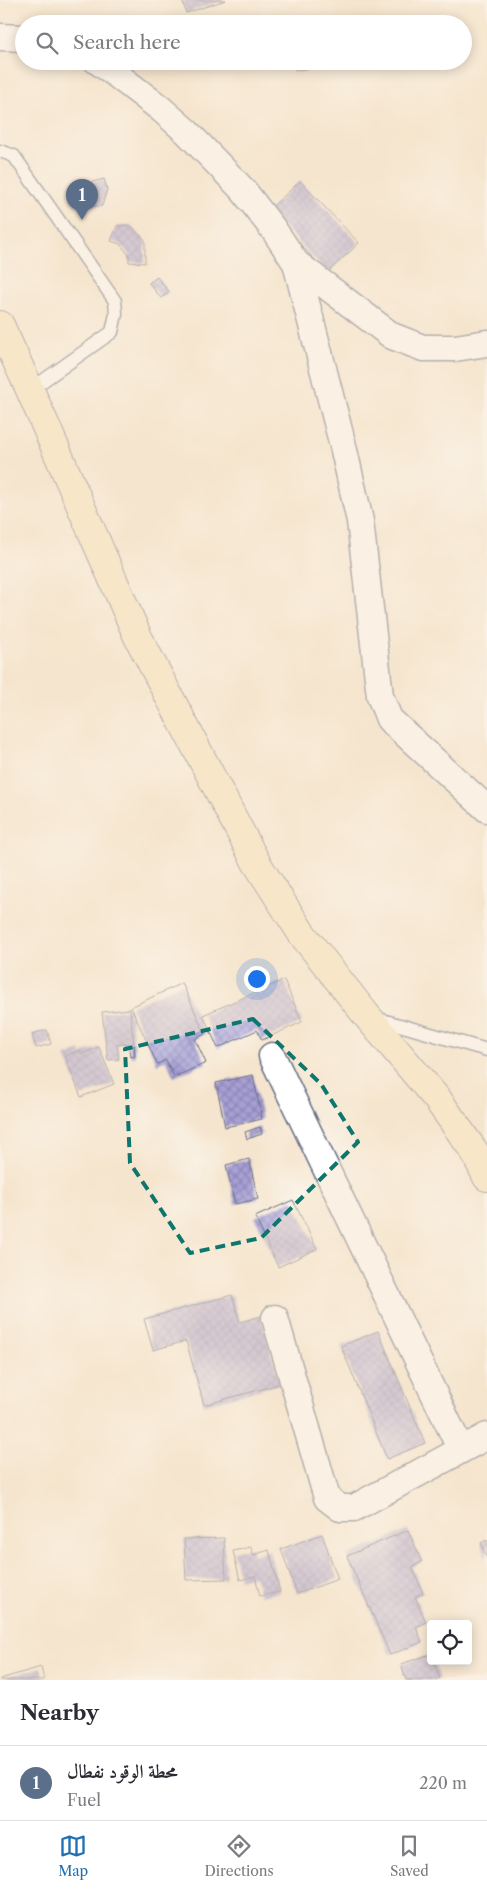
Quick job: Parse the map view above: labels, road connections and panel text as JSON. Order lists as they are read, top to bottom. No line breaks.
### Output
{"page":{"search":"Search here","pins":"1","heading":"Nearby","list":[{"mark":"1","name":"محطة الوقود نفطال","note":"Fuel","value":"220 m"}],"nav":["Map","Directions","Saved"]}}
